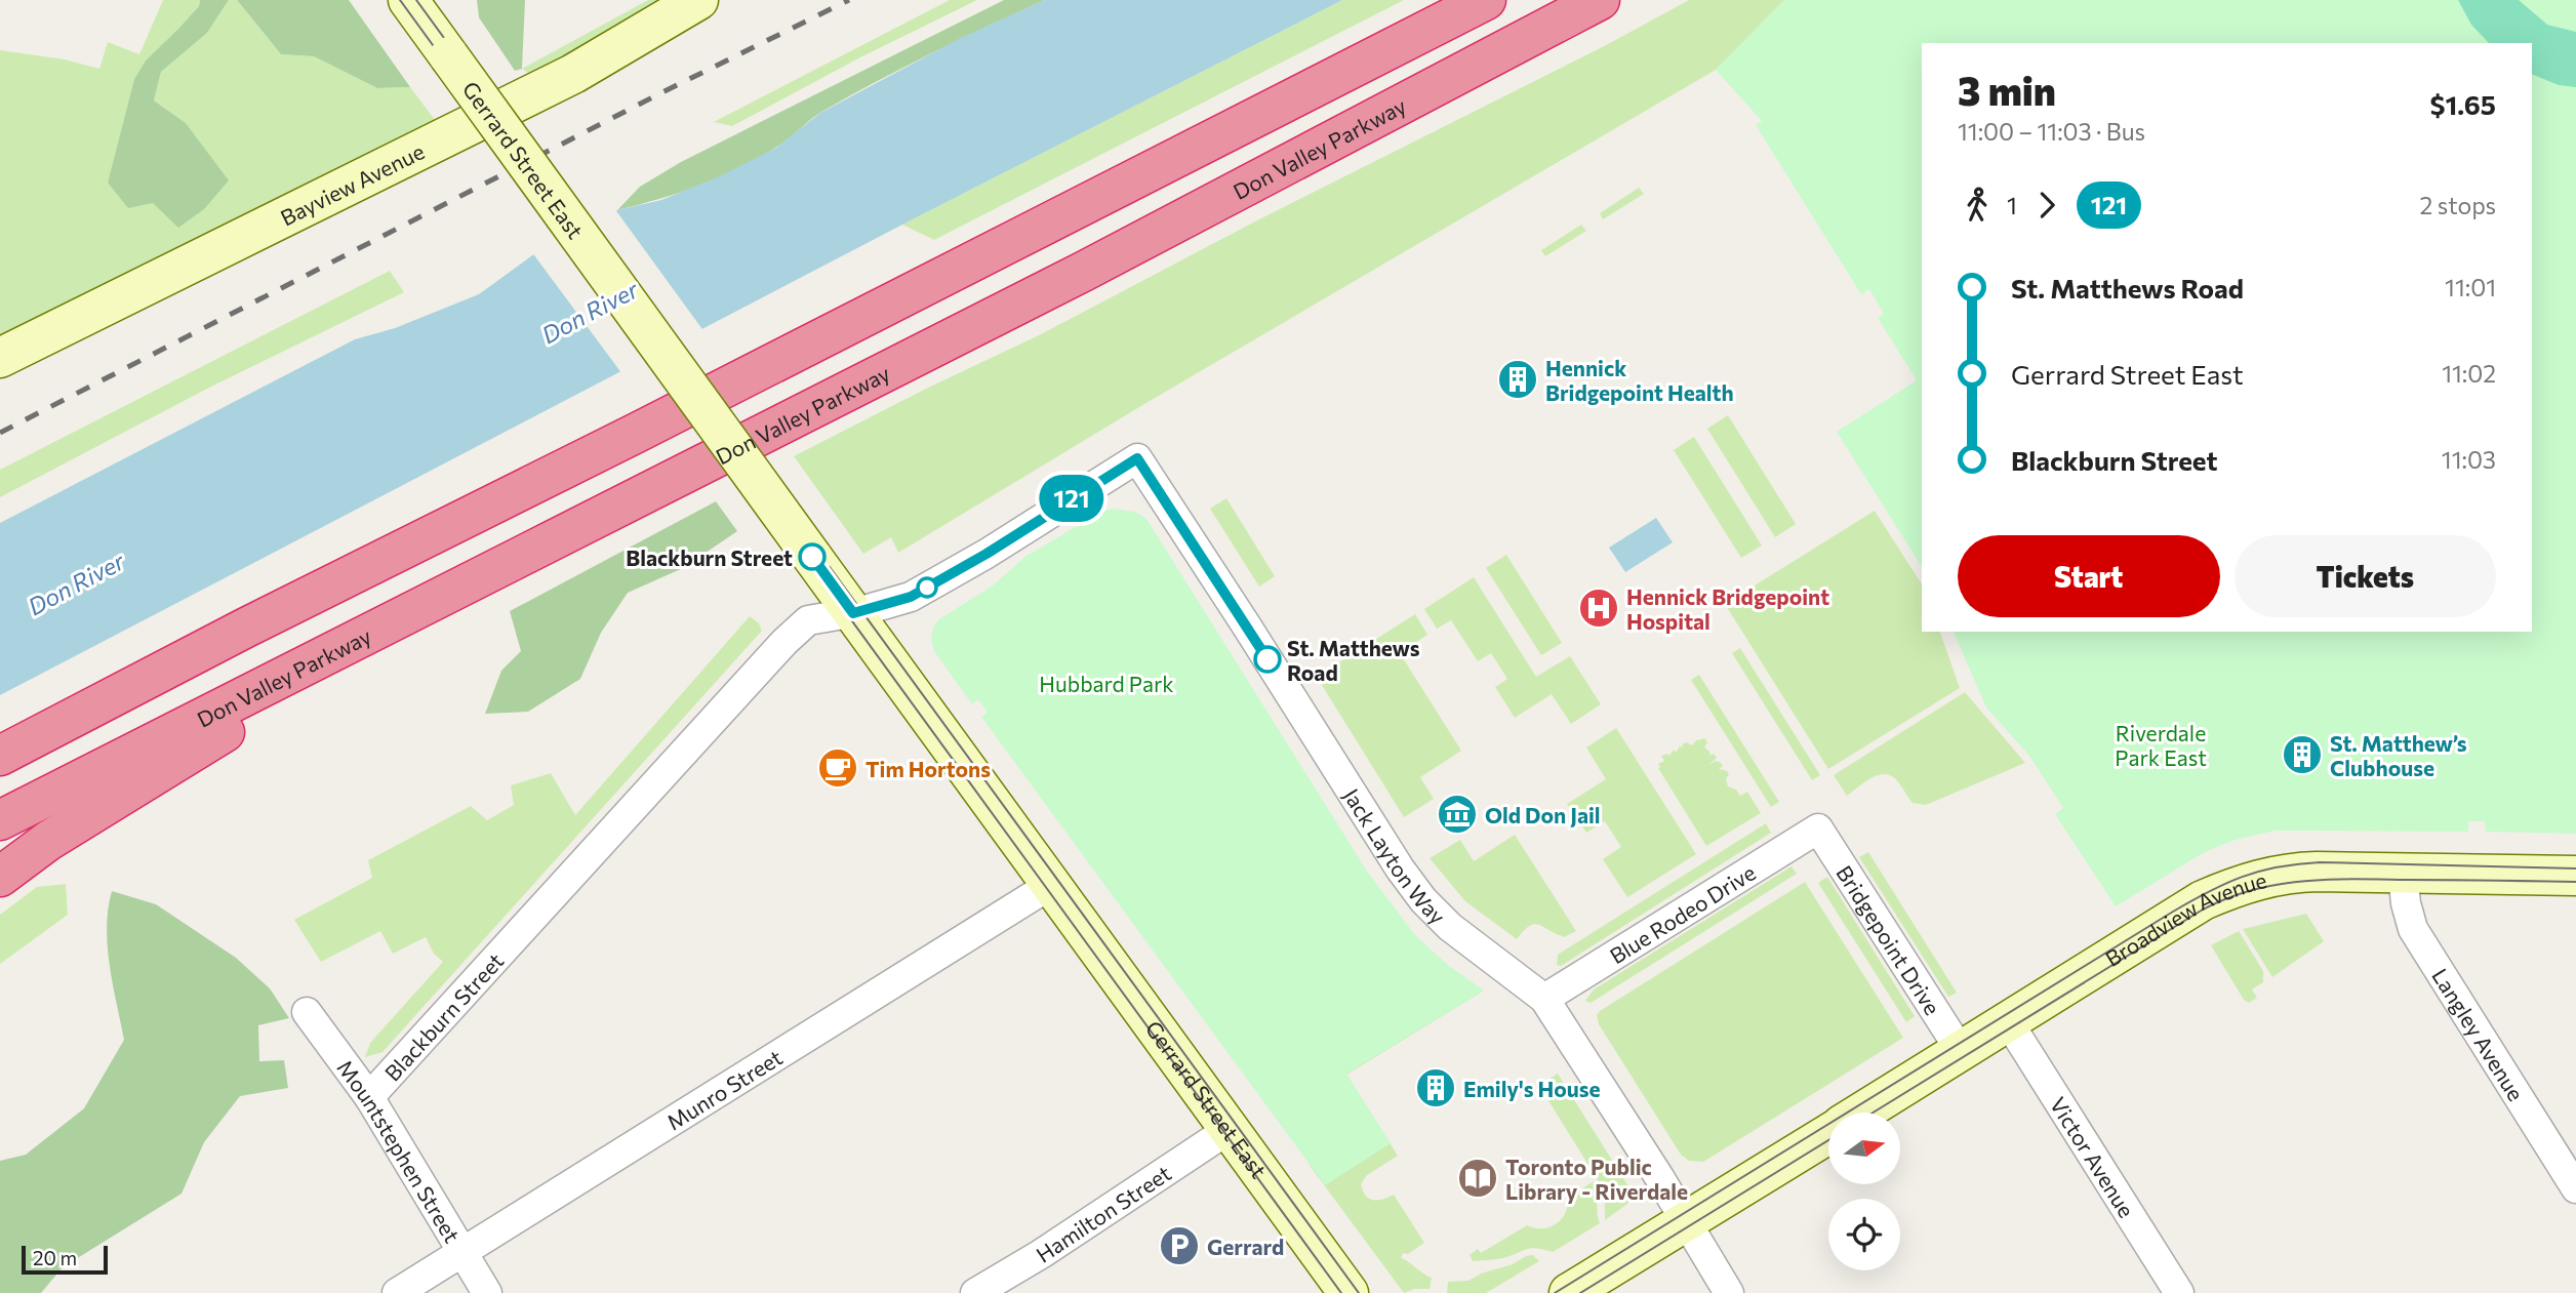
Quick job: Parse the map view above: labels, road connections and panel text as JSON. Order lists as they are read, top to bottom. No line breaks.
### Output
{"streets":{"highway":["Don Valley Parkway"],"main road":["Gerrard Street East","Bayview Avenue","Broadview Avenue"],"street":["Jack Layton Way","Blue Rodeo Drive","Bridgepoint Drive","Blackburn Street","Langley Avenue","Munro Street","Mountstephen Street","Victor Avenue","Hamilton Street"]},"crossings":[["Gerrard Street East","Jack Layton Way"],["Gerrard Street East","Blackburn Street"],["Gerrard Street East","Munro Street"],["Gerrard Street East","Hamilton Street"],["Jack Layton Way","Blue Rodeo Drive"],["Jack Layton Way","Broadview Avenue"],["Jack Layton Way","Blackburn Street"],["Blue Rodeo Drive","Bridgepoint Drive"],["Broadview Avenue","Bridgepoint Drive"],["Broadview Avenue","Langley Avenue"],["Broadview Avenue","Victor Avenue"],["Blackburn Street","Mountstephen Street"],["Munro Street","Mountstephen Street"]],"water":["Don River"],"parks":["Hubbard Park","Riverdale Park East"],"places":{"building":["Hennick Bridgepoint Health","St. Matthew’s Clubhouse","Emily's House"],"other":["Blackburn Street","St. Matthews Road"],"hospital":["Hennick Bridgepoint Hospital"],"cafe":["Tim Hortons"],"museum":["Old Don Jail"],"library":["Toronto Public Library - Riverdale"],"parking":["Gerrard"]},"lines":["bus line 121"],"scale_bar":"20 m","north":"right","page":{"on_map":"121","heading":["3 min","11:00 – 11:03 · Bus","$1.65"],"legs":["1","121","2 stops"],"list":[{"name":"St. Matthews Road","value":"11:01"},{"name":"Gerrard Street East","value":"11:02"},{"name":"Blackburn Street","value":"11:03"}],"buttons":["Start","Tickets"],"scale":"20 m"}}
